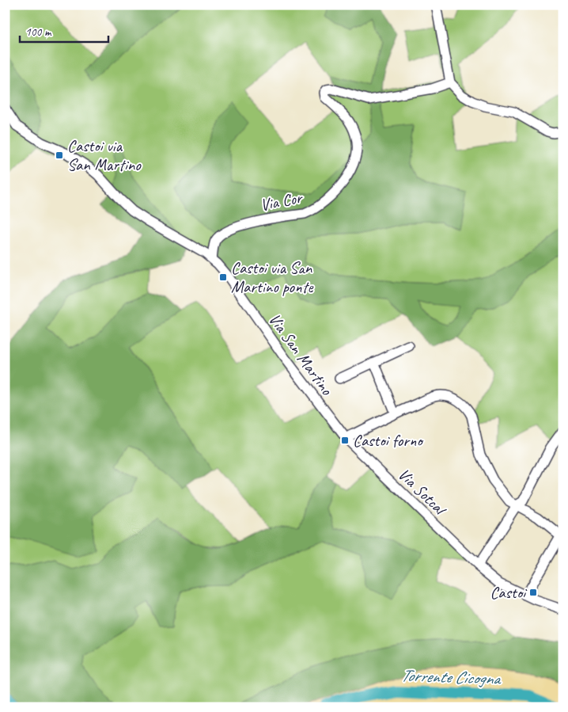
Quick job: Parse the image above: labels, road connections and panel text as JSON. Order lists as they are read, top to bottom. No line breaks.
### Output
{"streets":{"street":["Via Cor","Via San Martino","Via Sotcal"]},"crossings":[["Via Cor","Via San Martino"],["Via San Martino","Via Sotcal"]],"water":["Torrente Cicogna"],"places":{"transit":["Castoi via San Martino","Castoi via San Martino ponte","Castoi forno","Castoi"]},"scale_bar":"100 m"}
